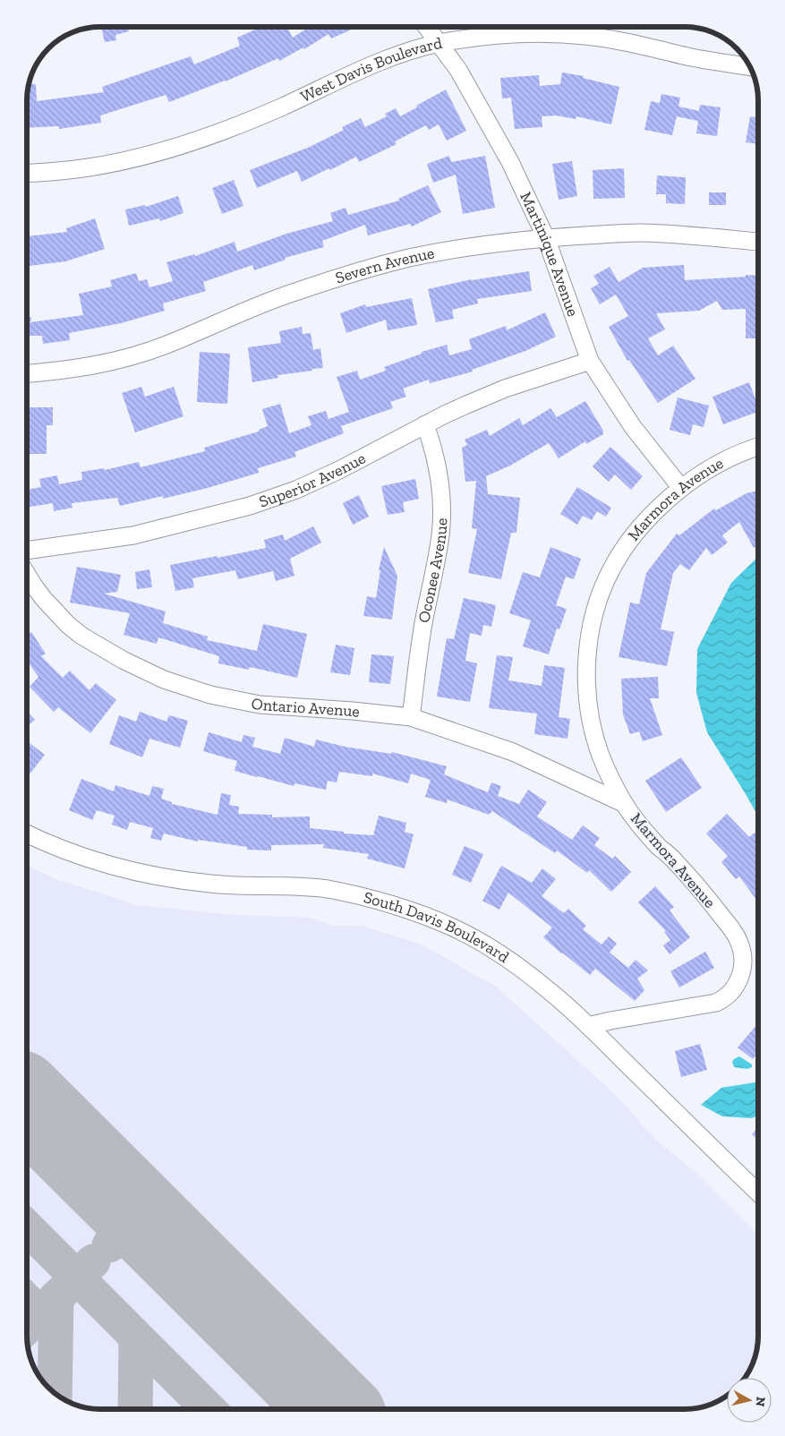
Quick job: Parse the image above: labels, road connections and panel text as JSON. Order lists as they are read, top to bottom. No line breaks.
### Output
{"streets":{"street":["West Davis Boulevard","Martinique Avenue","Severn Avenue","Superior Avenue","Marmora Avenue","Oconee Avenue","Ontario Avenue","South Davis Boulevard"]},"crossings":[["West Davis Boulevard","Martinique Avenue"],["Martinique Avenue","Severn Avenue"],["Martinique Avenue","Superior Avenue"],["Martinique Avenue","Marmora Avenue"],["Superior Avenue","Oconee Avenue"],["Marmora Avenue","Ontario Avenue"],["Marmora Avenue","South Davis Boulevard"],["Oconee Avenue","Ontario Avenue"]],"north":"right"}
